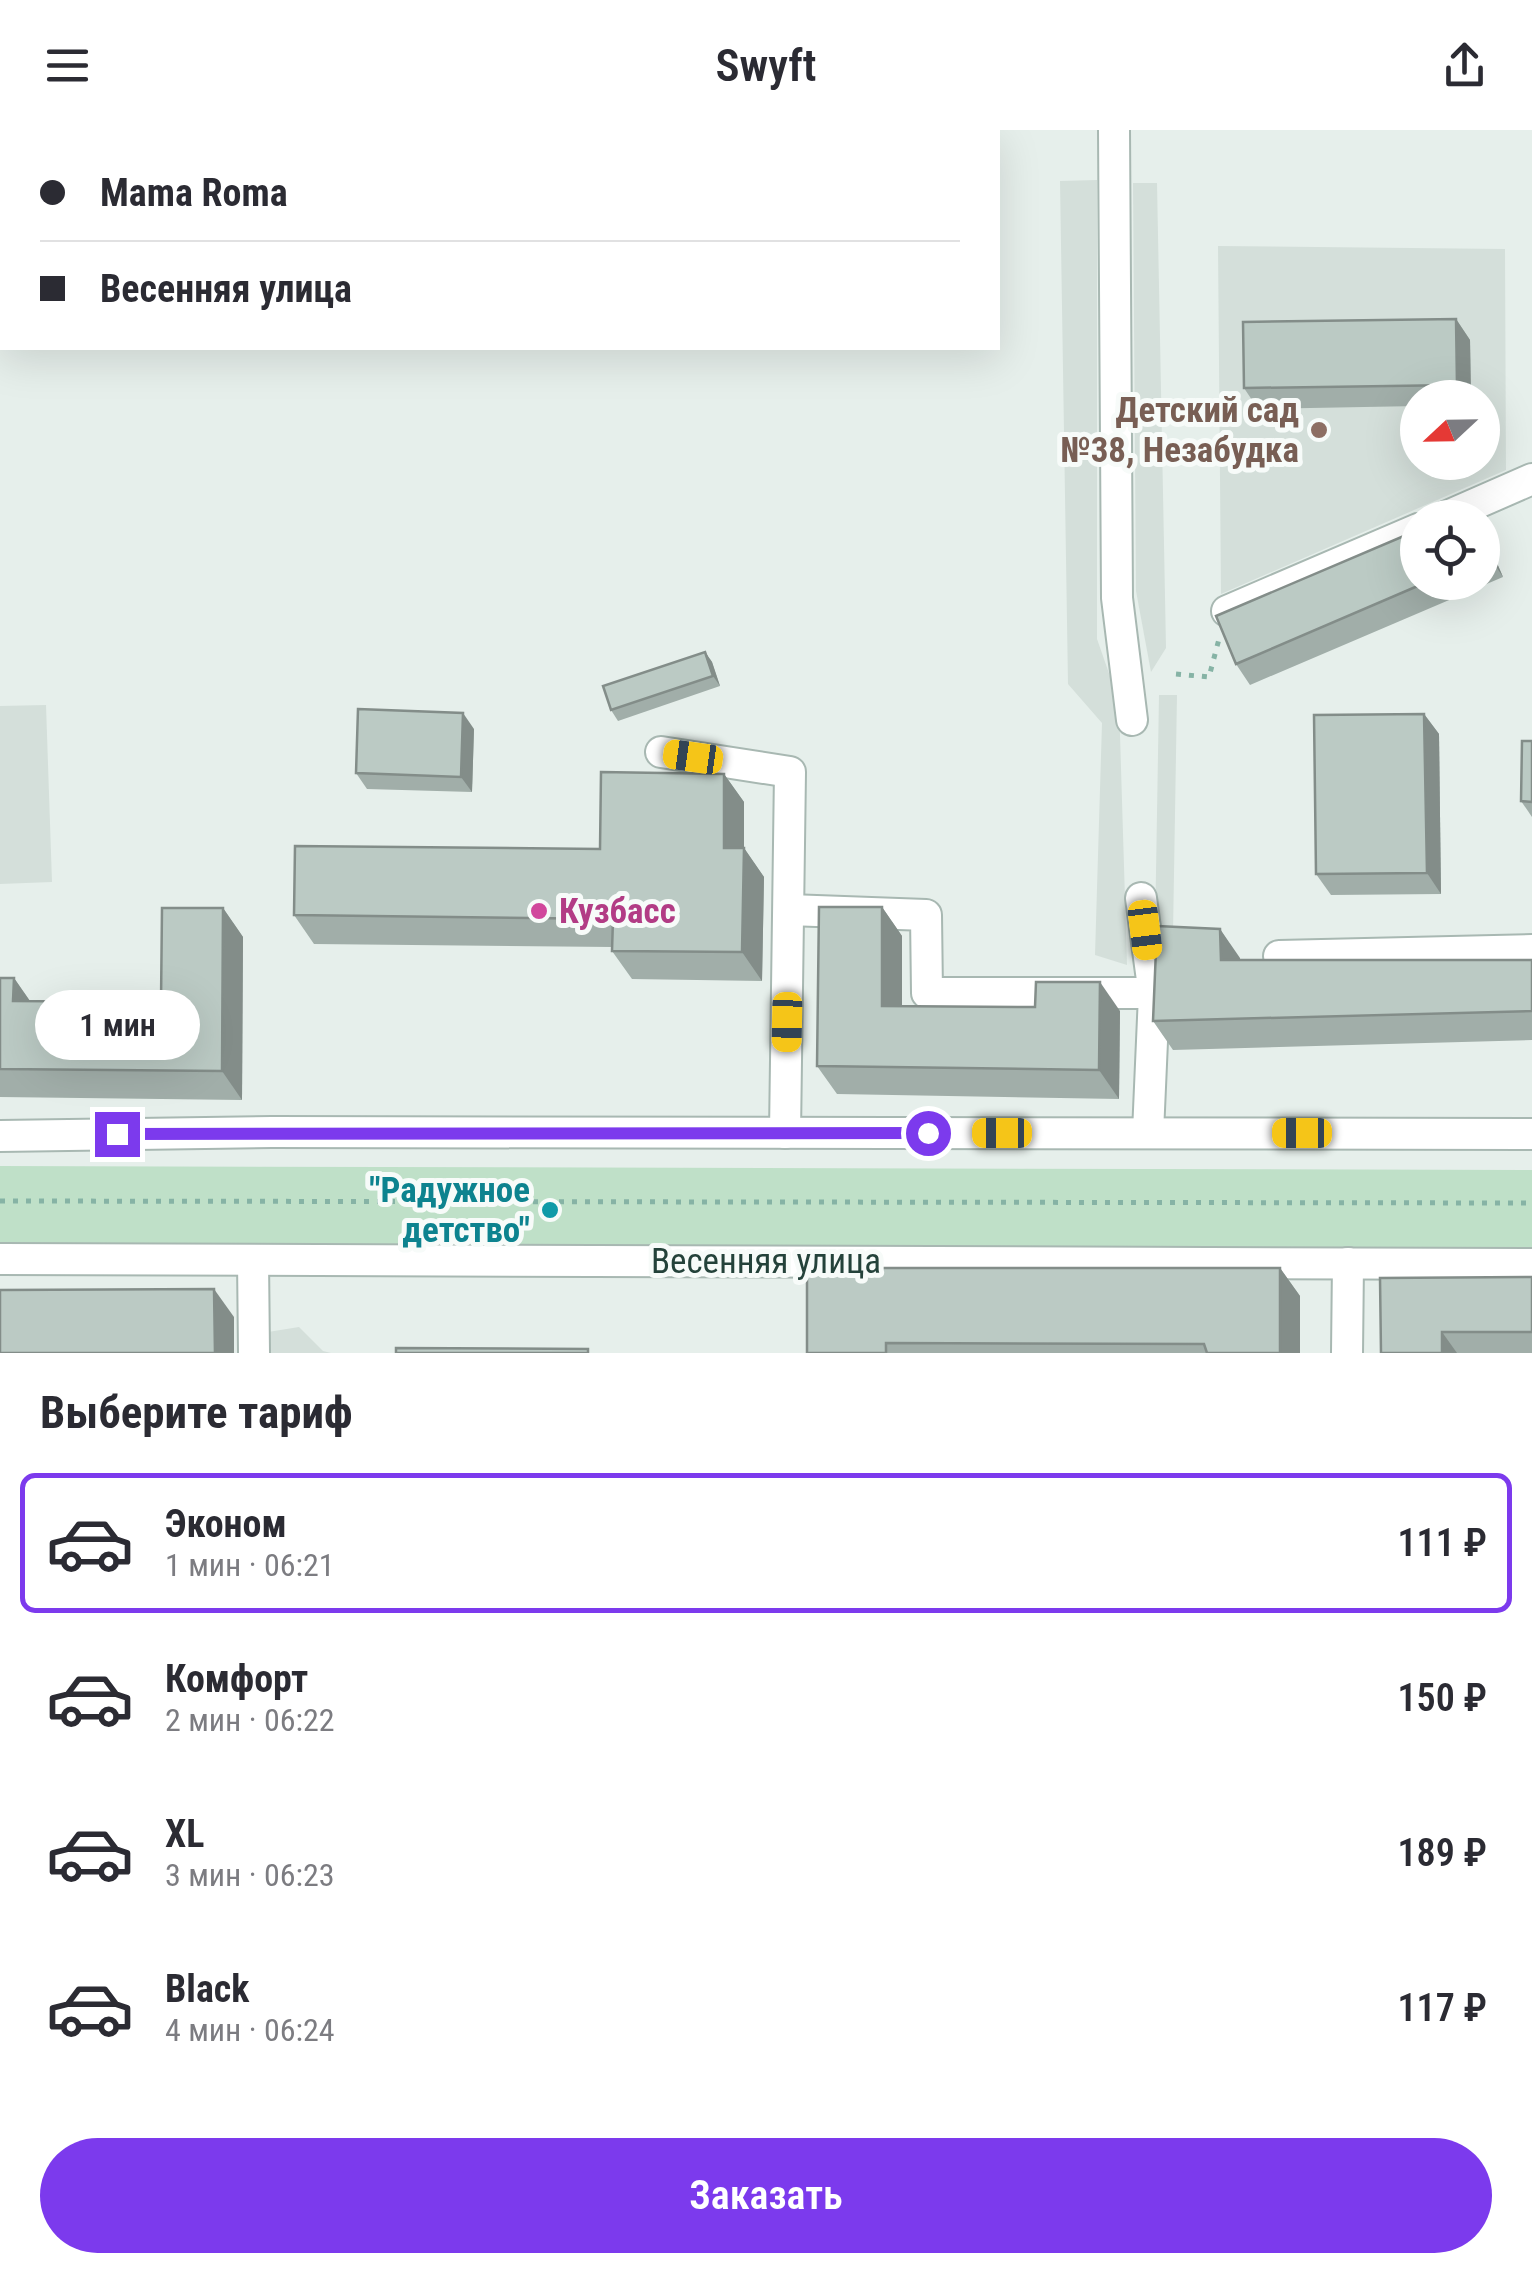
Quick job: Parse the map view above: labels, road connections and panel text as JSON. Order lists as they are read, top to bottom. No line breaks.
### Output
{"streets":{"street":["Весенняя улица"]},"places":["Детский сад №38, Незабудка","Кузбасс","\"Радужное детство\""],"north":"left","page":{"header":"Swyft","banner":["Mama Roma","Весенняя улица"],"bubble":"1 мин","heading":"Выберите тариф","list":[{"name":"Эконом","note":"1 мин · 06:21","value":"111 ₽"},{"name":"Комфорт","note":"2 мин · 06:22","value":"150 ₽"},{"name":"XL","note":"3 мин · 06:23","value":"189 ₽"},{"name":"Black","note":"4 мин · 06:24","value":"117 ₽"}],"buttons":"Заказать"}}
